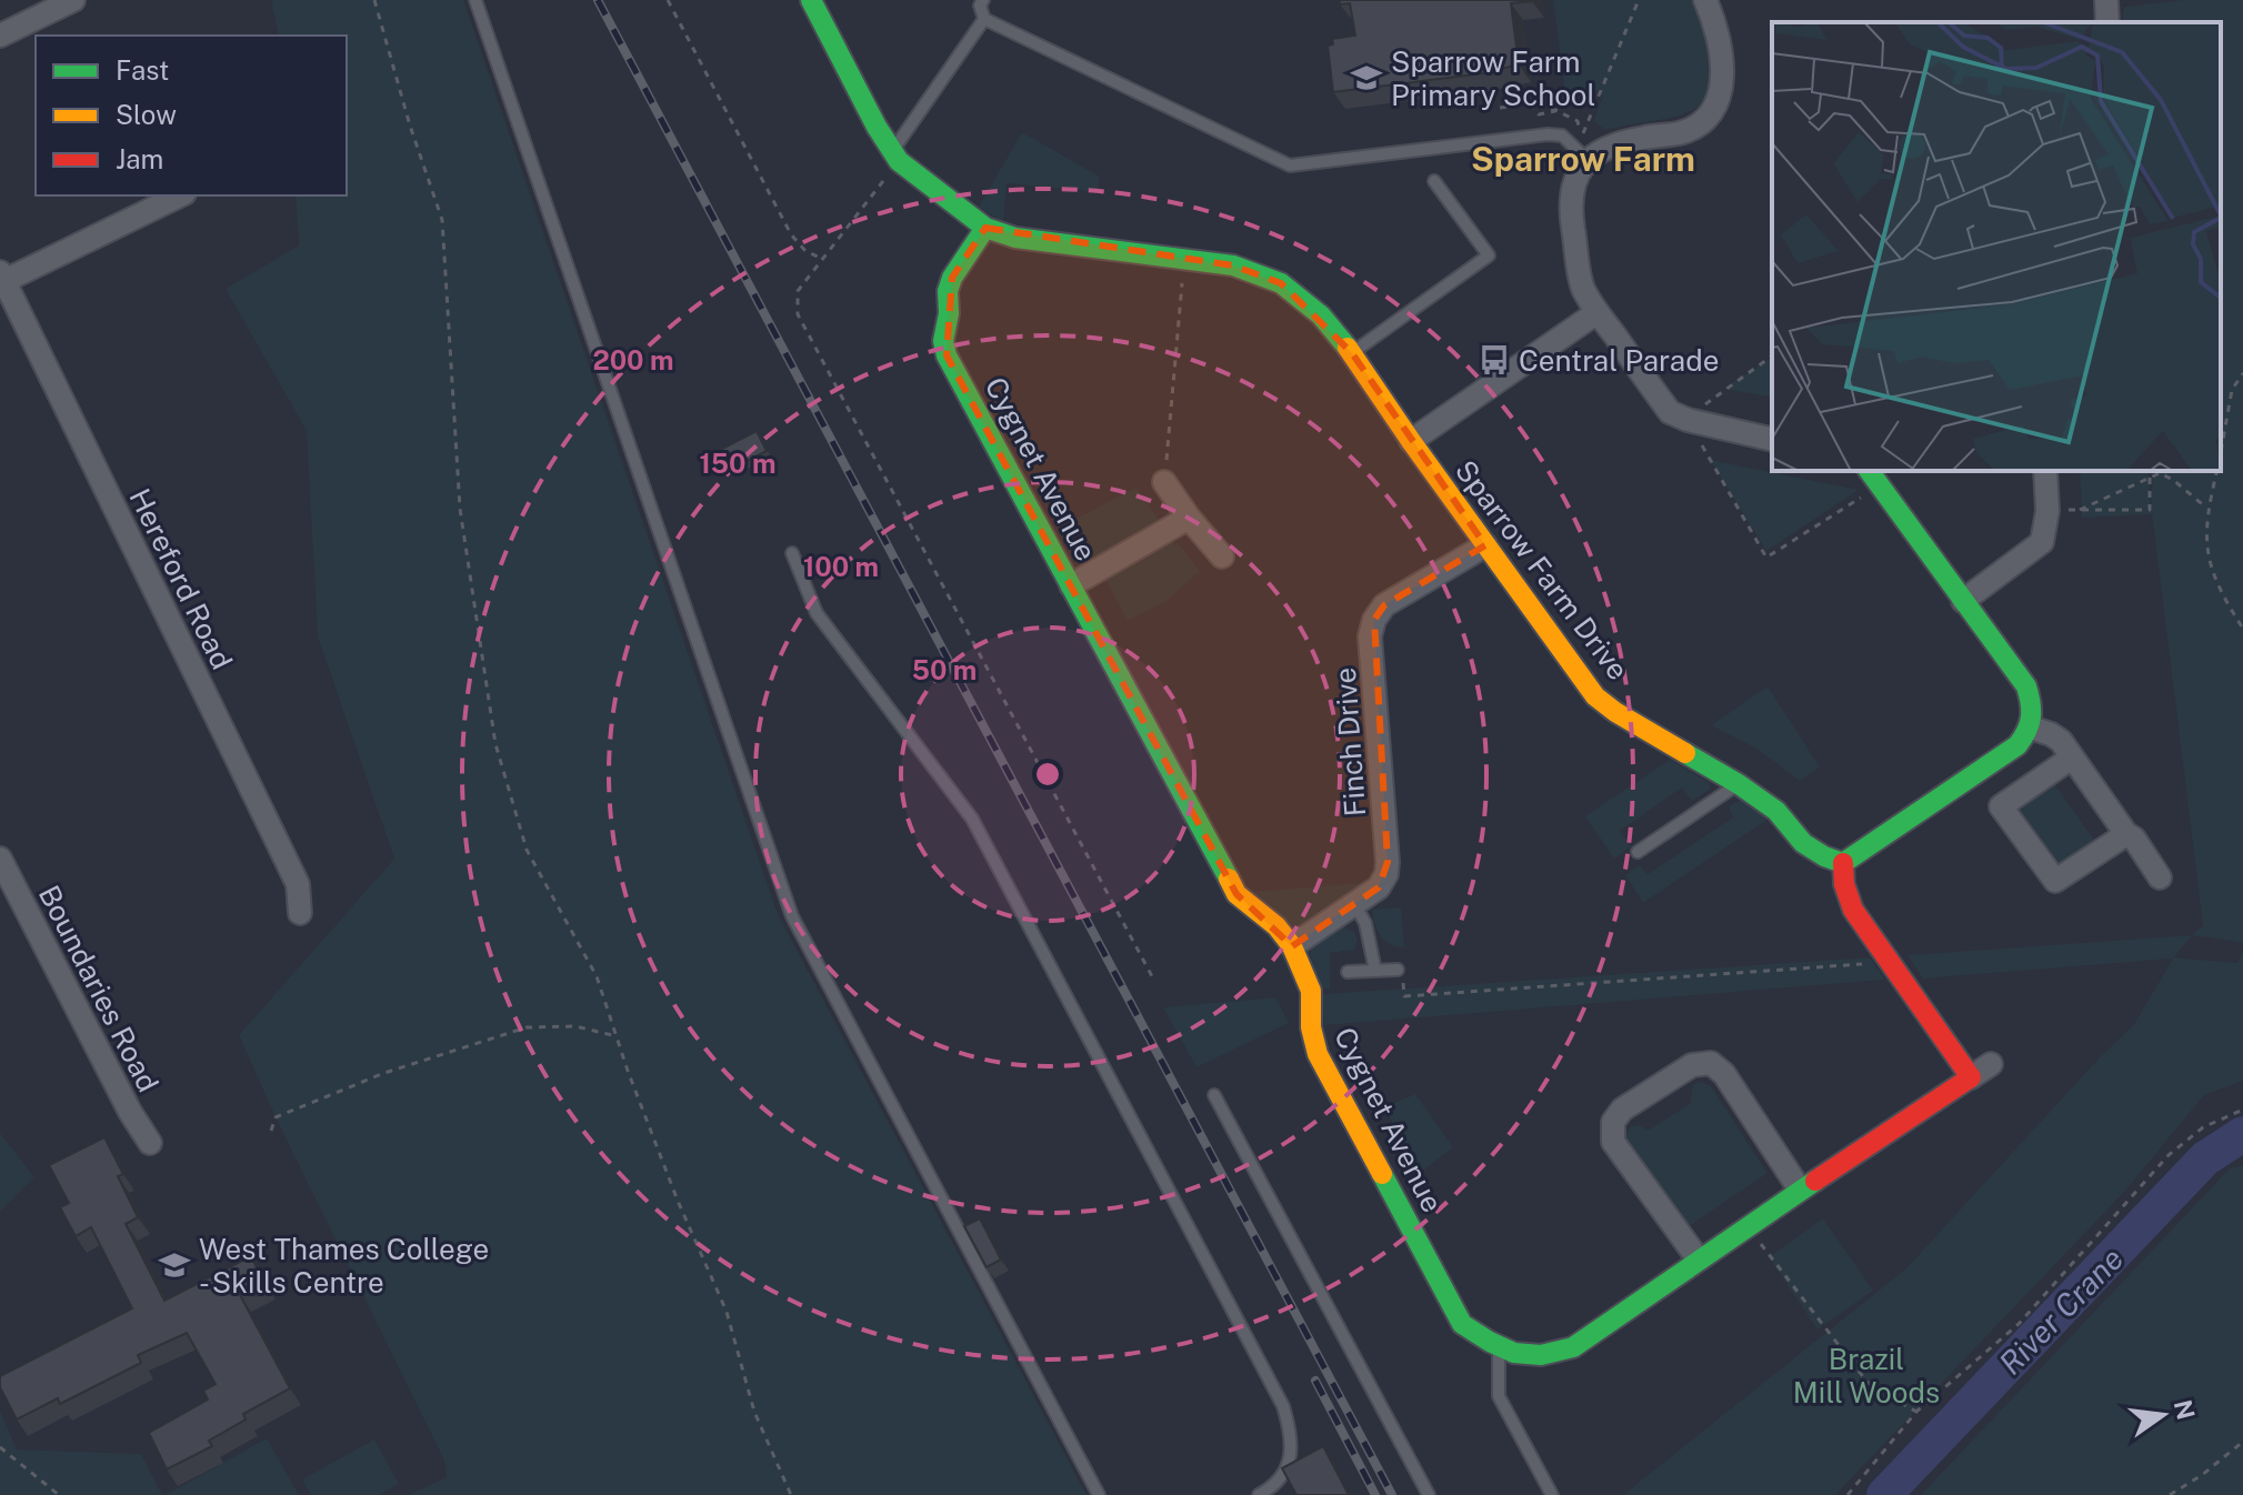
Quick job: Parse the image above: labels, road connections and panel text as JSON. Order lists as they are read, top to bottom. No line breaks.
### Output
{"streets":{"street":["Cygnet Avenue","Sparrow Farm Drive","Hereford Road","Finch Drive","Boundaries Road"]},"crossings":[["Cygnet Avenue","Sparrow Farm Drive"],["Cygnet Avenue","Finch Drive"],["Sparrow Farm Drive","Finch Drive"]],"districts":["Sparrow Farm"],"water":["River Crane"],"parks":["Brazil Mill Woods"],"places":{"school or university":["Sparrow Farm Primary School","West Thames College - Skills Centre"],"bus stop":["Central Parade"]},"legend":["Fast","Slow","Jam"],"north":"right","rings":["200 m","150 m","100 m","50 m"]}
